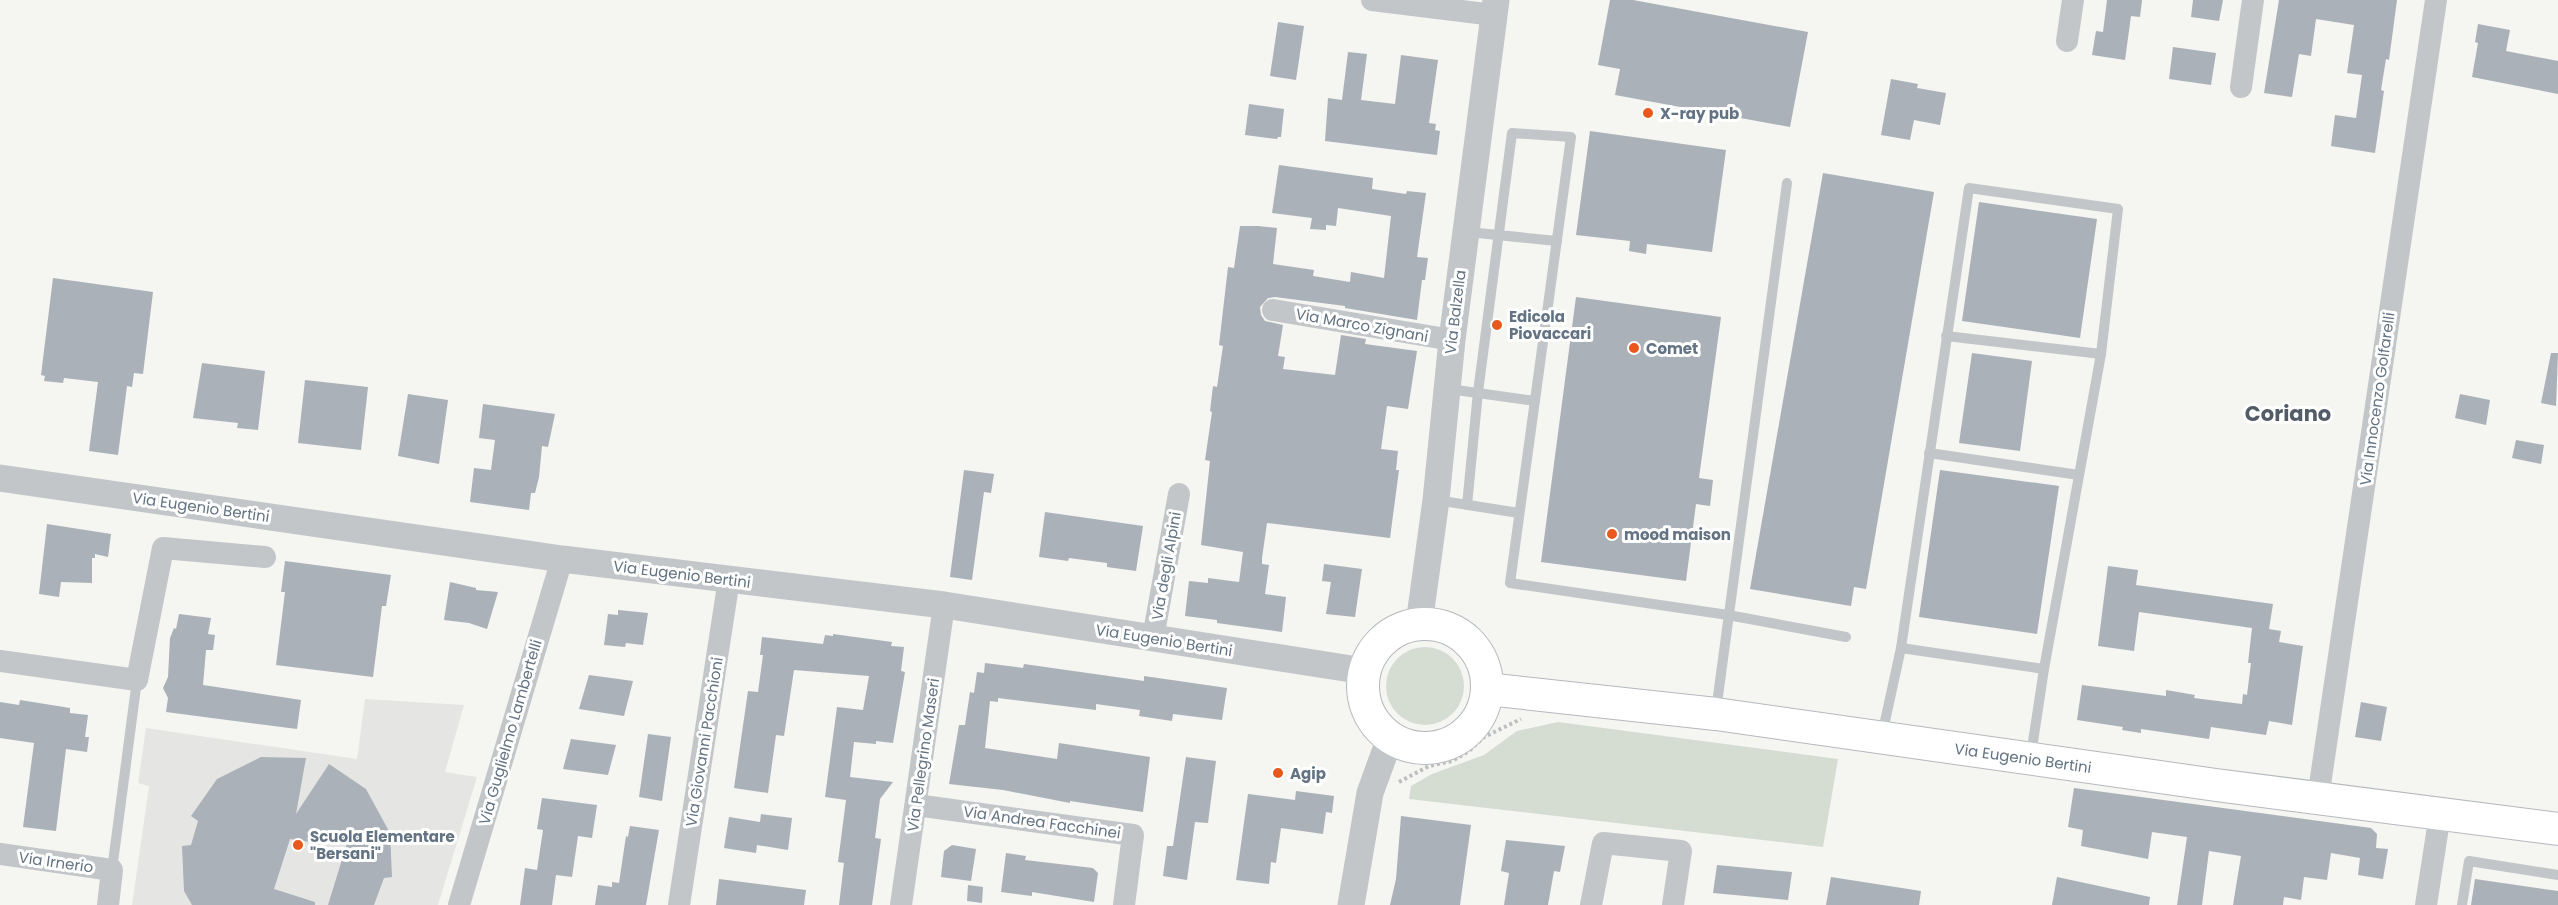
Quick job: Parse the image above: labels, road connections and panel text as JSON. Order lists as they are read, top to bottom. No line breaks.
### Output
{"streets":{"main road":["Via Eugenio Bertini"],"street":["Via Balzella","Via Marco Zignani","Via Innocenzo Golfarelli","Via degli Alpini","Via Guglielmo Lambertelli","Via Giovanni Pacchioni","Via Pellegrino Maseri","Via Andrea Facchinei","Via Irnerio"]},"crossings":[["Via Balzella","Via Marco Zignani"],["Via Balzella","Via Eugenio Bertini"],["Via Innocenzo Golfarelli","Via Eugenio Bertini"],["Via Eugenio Bertini","Via degli Alpini"],["Via Eugenio Bertini","Via Guglielmo Lambertelli"],["Via Eugenio Bertini","Via Giovanni Pacchioni"],["Via Eugenio Bertini","Via Pellegrino Maseri"],["Via Pellegrino Maseri","Via Andrea Facchinei"]],"districts":["Coriano"],"places":["X-ray pub","Edicola Piovaccari","Comet","mood maison","Agip","Scuola Elementare \"Bersani\""]}
